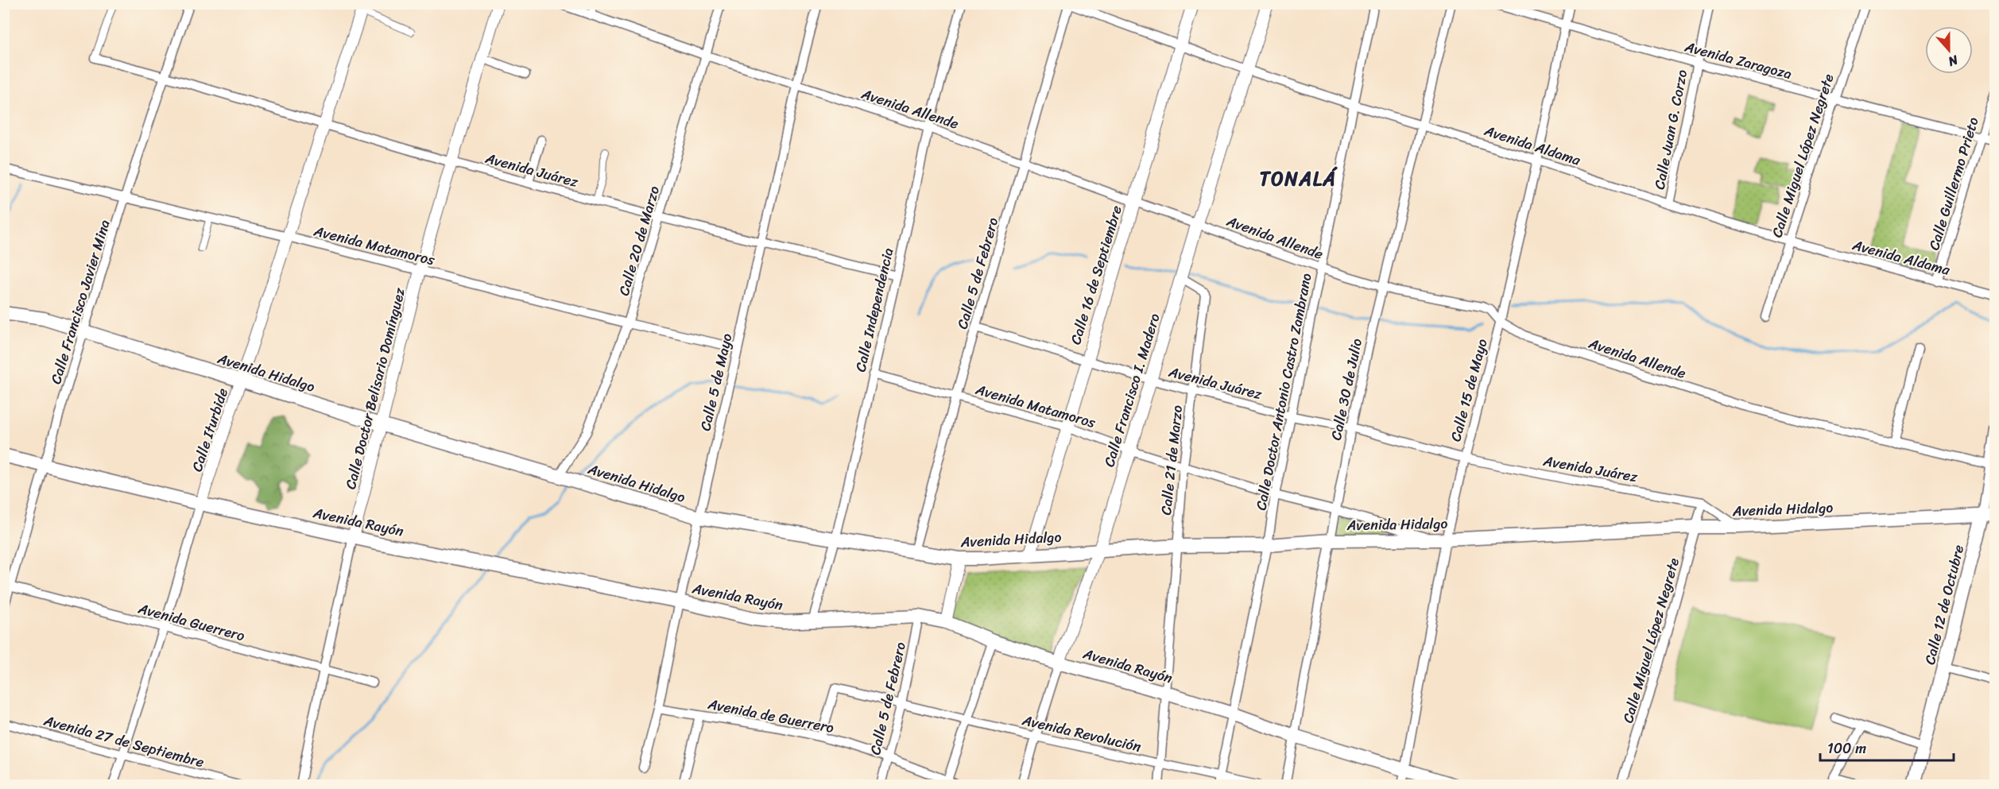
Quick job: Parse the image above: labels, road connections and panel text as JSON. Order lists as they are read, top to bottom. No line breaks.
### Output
{"streets":{"main road":["Calle 16 de Septiembre","Avenida Hidalgo","Calle Francisco I. Madero","Avenida Rayón","Calle 12 de Octubre"],"street":["Avenida Zaragoza","Avenida Allende","Calle Juan G. Corzo","Avenida Aldama","Calle Miguel López Negrete","Avenida Juárez","Calle Guillermo Prieto","Calle 20 de Marzo","Avenida Matamoros","Calle 5 de Febrero","Calle Francisco Javier Mina","Calle Independencia","Calle 5 de Mayo","Calle Doctor Belisario Domínguez","Calle 30 de Julio","Calle 15 de Mayo","Calle Doctor Antonio Castro Zambrano","Calle Iturbide","Calle 21 de Marzo","Avenida Guerrero","Avenida de Guerrero","Avenida Revolución","Avenida 27 de Septiembre"]},"crossings":[["Avenida Zaragoza","Calle Juan G. Corzo"],["Avenida Zaragoza","Calle Miguel López Negrete"],["Avenida Zaragoza","Calle Guillermo Prieto"],["Avenida Zaragoza","Calle 15 de Mayo"],["Avenida Allende","Calle 20 de Marzo"],["Avenida Allende","Calle 5 de Febrero"],["Avenida Allende","Calle 16 de Septiembre"],["Avenida Allende","Calle Independencia"],["Avenida Allende","Calle 5 de Mayo"],["Avenida Allende","Calle 30 de Julio"],["Avenida Allende","Calle Francisco I. Madero"],["Avenida Allende","Calle 15 de Mayo"],["Avenida Allende","Calle Doctor Antonio Castro Zambrano"],["Avenida Allende","Calle 12 de Octubre"],["Calle Juan G. Corzo","Avenida Aldama"],["Avenida Aldama","Calle Miguel López Negrete"],["Avenida Aldama","Calle Guillermo Prieto"],["Avenida Aldama","Calle 5 de Febrero"],["Avenida Aldama","Calle 16 de Septiembre"],["Avenida Aldama","Calle 30 de Julio"],["Avenida Aldama","Calle Francisco I. Madero"],["Avenida Aldama","Calle 15 de Mayo"],["Avenida Aldama","Calle Doctor Antonio Castro Zambrano"],["Calle Miguel López Negrete","Avenida Juárez"],["Calle Miguel López Negrete","Avenida Hidalgo"],["Avenida Juárez","Calle 20 de Marzo"],["Avenida Juárez","Calle 5 de Febrero"],["Avenida Juárez","Calle 16 de Septiembre"],["Avenida Juárez","Calle Francisco Javier Mina"],["Avenida Juárez","Calle Independencia"],["Avenida Juárez","Calle 5 de Mayo"],["Avenida Juárez","Calle Doctor Belisario Domínguez"],["Avenida Juárez","Calle 30 de Julio"],["Avenida Juárez","Calle Francisco I. Madero"],["Avenida Juárez","Calle 15 de Mayo"],["Avenida Juárez","Calle Doctor Antonio Castro Zambrano"],["Avenida Juárez","Calle Iturbide"],["Avenida Juárez","Calle 21 de Marzo"],["Calle 20 de Marzo","Avenida Matamoros"],["Calle 20 de Marzo","Avenida Hidalgo"],["Avenida Matamoros","Calle 5 de Febrero"],["Avenida Matamoros","Calle 16 de Septiembre"],["Avenida Matamoros","Calle Francisco Javier Mina"],["Avenida Matamoros","Calle Independencia"],["Avenida Matamoros","Avenida Hidalgo"],["Avenida Matamoros","Calle 5 de Mayo"],["Avenida Matamoros","Calle Doctor Belisario Domínguez"],["Avenida Matamoros","Calle 30 de Julio"],["Avenida Matamoros","Calle Francisco I. Madero"],["Avenida Matamoros","Calle 15 de Mayo"],["Avenida Matamoros","Calle Doctor Antonio Castro Zambrano"],["Avenida Matamoros","Calle Iturbide"],["Avenida Matamoros","Calle 21 de Marzo"],["Calle 5 de Febrero","Avenida Hidalgo"],["Calle 5 de Febrero","Avenida Rayón"],["Calle 5 de Febrero","Avenida de Guerrero"],["Calle 5 de Febrero","Avenida Revolución"],["Calle 16 de Septiembre","Avenida Hidalgo"],["Calle Francisco Javier Mina","Avenida Hidalgo"],["Calle Francisco Javier Mina","Avenida Rayón"],["Calle Francisco Javier Mina","Avenida Guerrero"],["Calle Independencia","Avenida Hidalgo"],["Calle Independencia","Avenida Rayón"],["Avenida Hidalgo","Calle 5 de Mayo"],["Avenida Hidalgo","Calle Doctor Belisario Domínguez"],["Avenida Hidalgo","Calle 30 de Julio"],["Avenida Hidalgo","Calle Francisco I. Madero"],["Avenida Hidalgo","Calle 15 de Mayo"],["Avenida Hidalgo","Calle Doctor Antonio Castro Zambrano"],["Avenida Hidalgo","Calle Iturbide"],["Avenida Hidalgo","Calle 21 de Marzo"],["Avenida Hidalgo","Calle 12 de Octubre"],["Calle 5 de Mayo","Avenida Rayón"],["Calle 5 de Mayo","Avenida de Guerrero"],["Calle Doctor Belisario Domínguez","Avenida Rayón"],["Calle Doctor Belisario Domínguez","Avenida Guerrero"],["Calle 30 de Julio","Avenida Rayón"],["Calle Francisco I. Madero","Calle 21 de Marzo"],["Calle Francisco I. Madero","Avenida Rayón"],["Calle Francisco I. Madero","Avenida Revolución"],["Calle 15 de Mayo","Avenida Rayón"],["Calle Doctor Antonio Castro Zambrano","Avenida Rayón"],["Calle Doctor Antonio Castro Zambrano","Avenida Revolución"],["Calle Iturbide","Avenida Rayón"],["Calle Iturbide","Avenida Guerrero"],["Calle Iturbide","Avenida 27 de Septiembre"],["Avenida de Guerrero","Avenida Revolución"]],"districts":["TONALÁ"],"scale_bar":"100 m","north":"bottom"}
